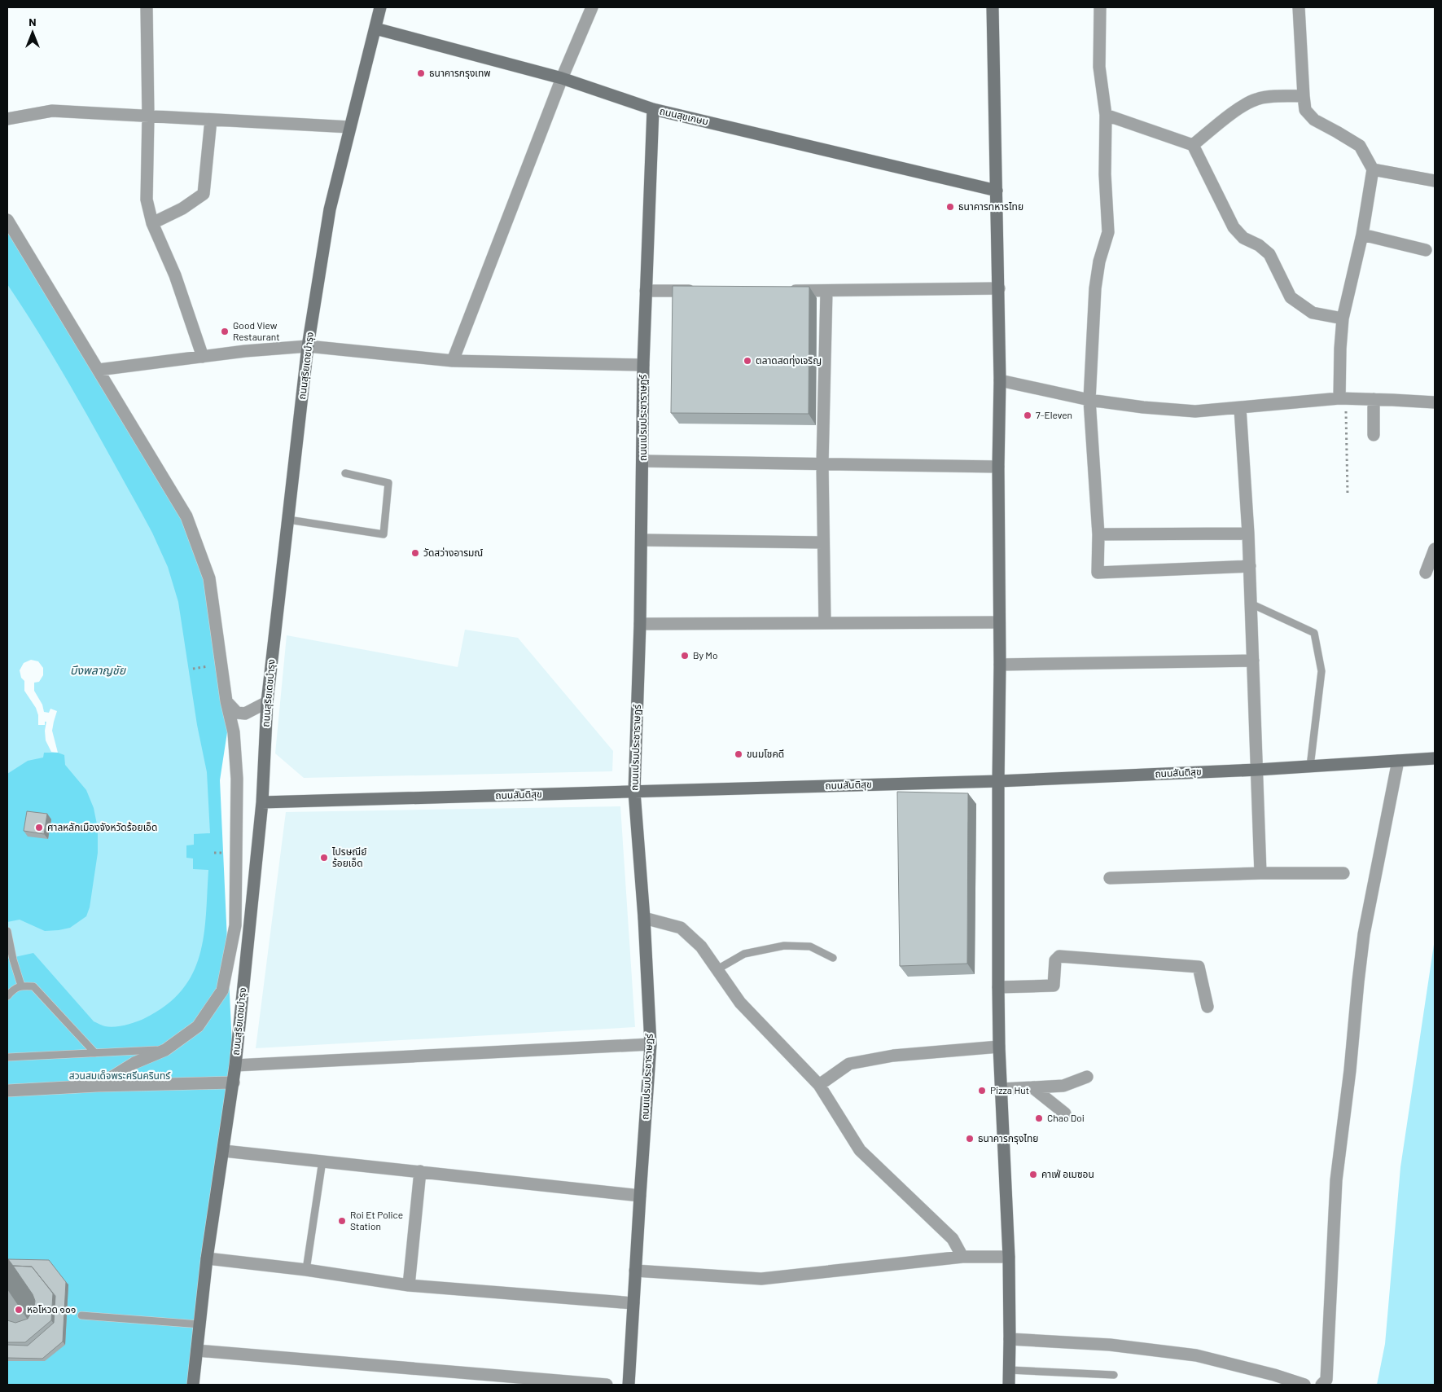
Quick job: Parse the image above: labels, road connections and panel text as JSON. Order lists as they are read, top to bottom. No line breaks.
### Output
{"streets":{"street":["ถนนสุขเกษม","ถนนสุริยเดชบำรุง","ถนนเปรมประชาราษฏร์","ถนนสันติสุข"]},"crossings":[["ถนนสุขเกษม","ถนนสุริยเดชบำรุง"],["ถนนสุขเกษม","ถนนเปรมประชาราษฏร์"],["ถนนสุริยเดชบำรุง","ถนนสันติสุข"],["ถนนเปรมประชาราษฏร์","ถนนสันติสุข"]],"water":["บึงพลาญชัย"],"parks":["สวนสมเด็จพระศรีนครินทร์"],"places":["ธนาคารกรุงเทพ","ธนาคารทหารไทย","Good View Restaurant","ตลาดสดทุ่งเจริญ","7-Eleven","วัดสว่างอารมณ์","By Mo","ขนมโชคดี","ศาลหลักเมืองจังหวัดร้อยเอ็ด","ไปรษณีย์ ร้อยเอ็ด","Pizza Hut","Chao Doi","ธนาคารกรุงไทย","คาเฟ่ อเมซอน","Roi Et Police Station","หอโหวด ๑๐๑"],"north":"top"}
